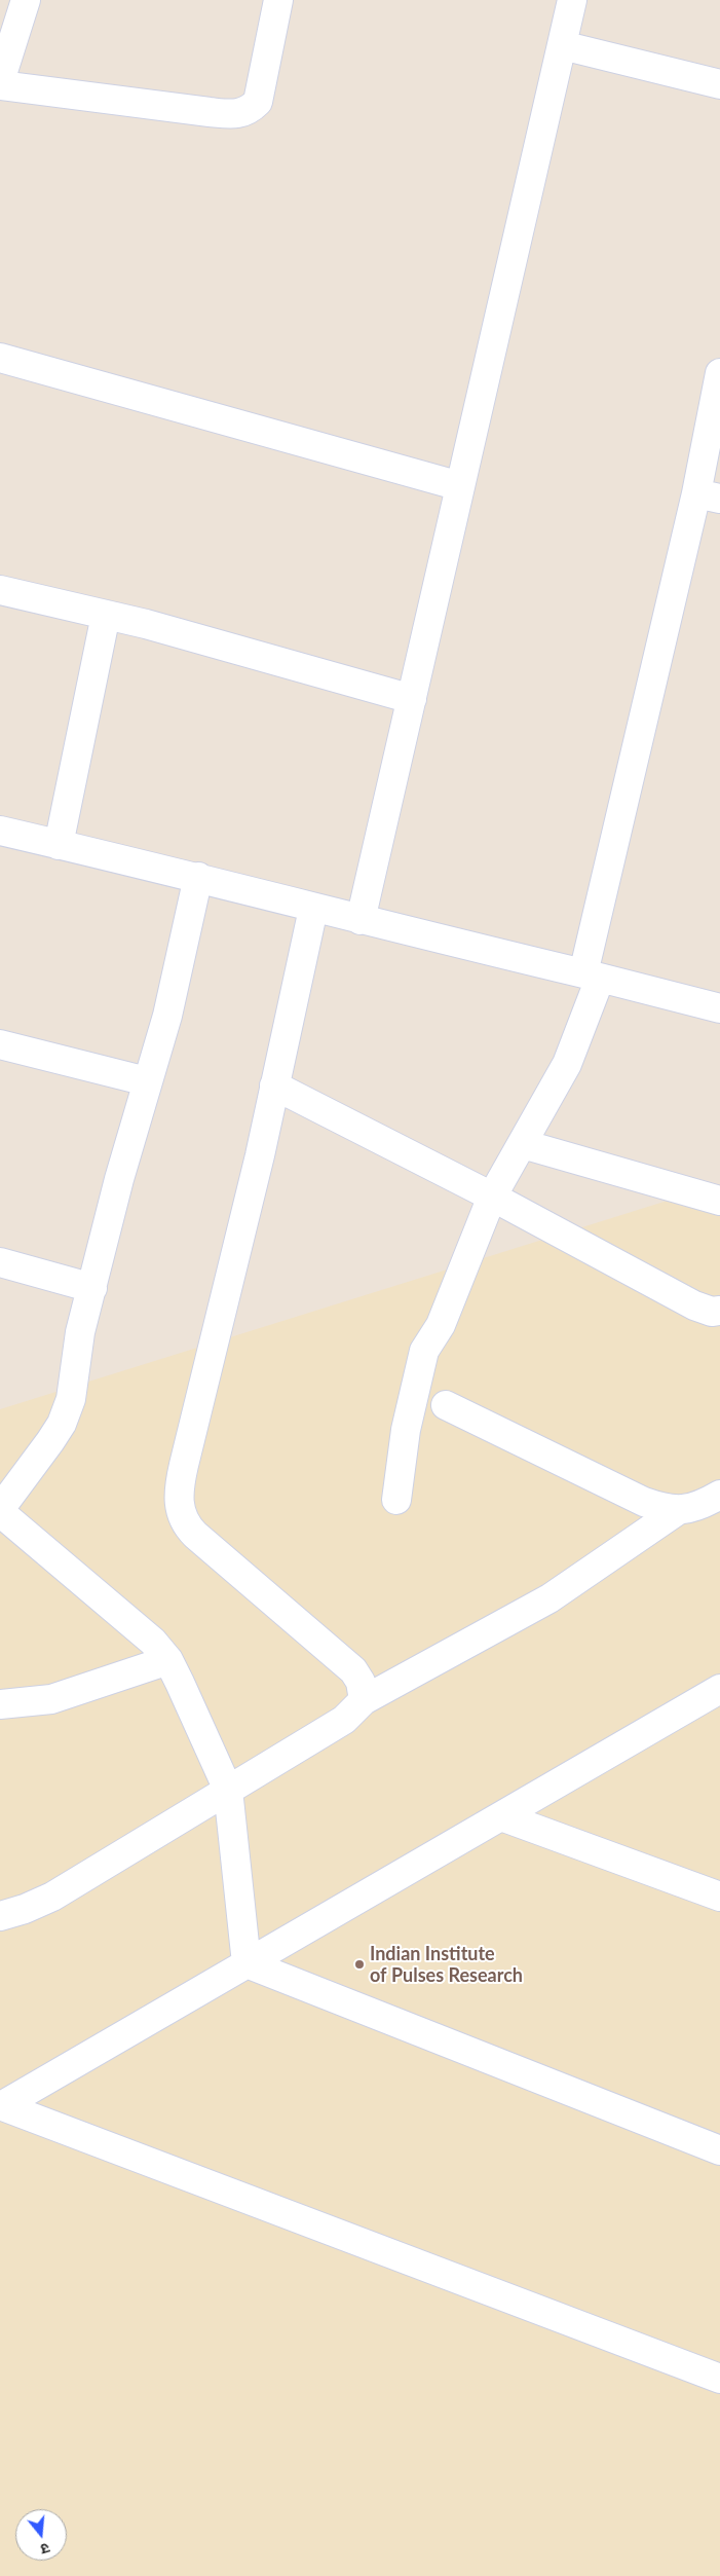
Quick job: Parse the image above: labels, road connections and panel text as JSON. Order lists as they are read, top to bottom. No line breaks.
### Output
{"places":["Indian Institute of Pulses Research"],"north":"bottom"}
